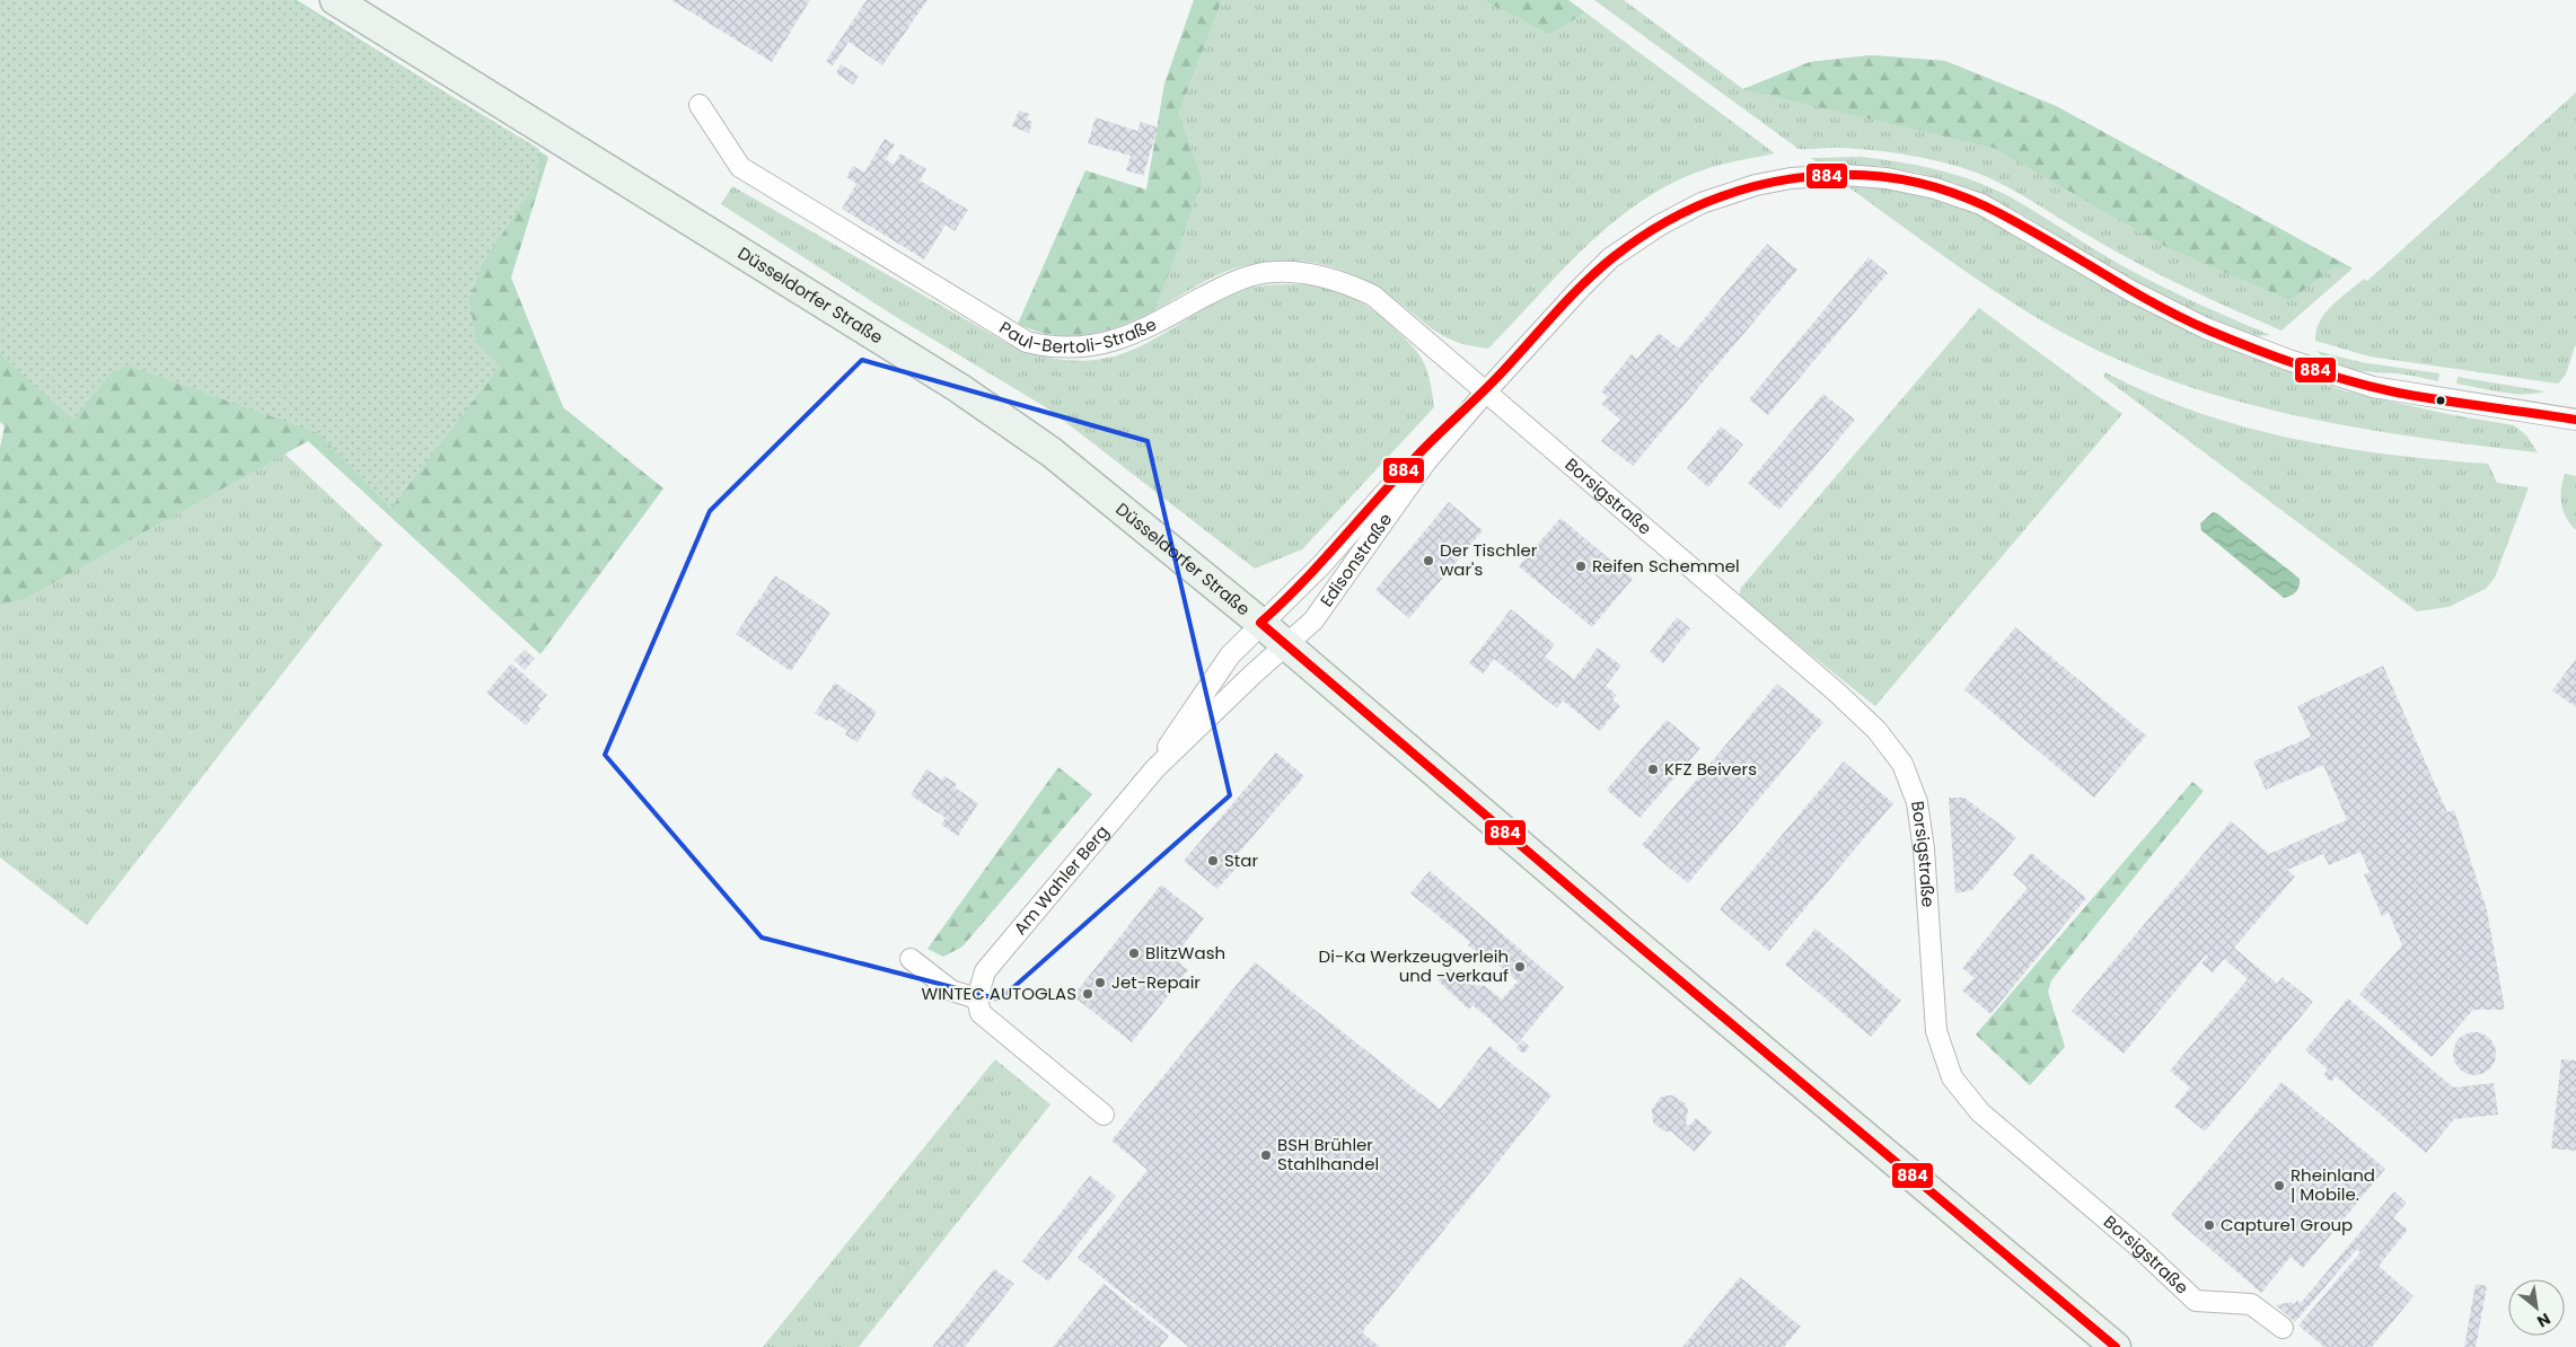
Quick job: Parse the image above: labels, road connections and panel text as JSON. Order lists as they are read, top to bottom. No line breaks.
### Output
{"streets":{"main road":["Düsseldorfer Straße"],"street":["Paul-Bertoli-Straße","Borsigstraße","Edisonstraße","Am Wahler Berg"]},"crossings":[["Düsseldorfer Straße","Edisonstraße"],["Düsseldorfer Straße","Am Wahler Berg"],["Paul-Bertoli-Straße","Borsigstraße"],["Paul-Bertoli-Straße","Edisonstraße"],["Borsigstraße","Edisonstraße"],["Edisonstraße","Am Wahler Berg"]],"places":["Der Tischler war's","Reifen Schemmel","KFZ Beivers","Star","BlitzWash","Di-Ka Werkzeugverleih und -verkauf","Jet-Repair","WINTEC AUTOGLAS","BSH Brühler Stahlhandel","Rheinland | Mobile.","Capture1 Group"],"lines":["transit line 884"],"north":"bottom right"}
